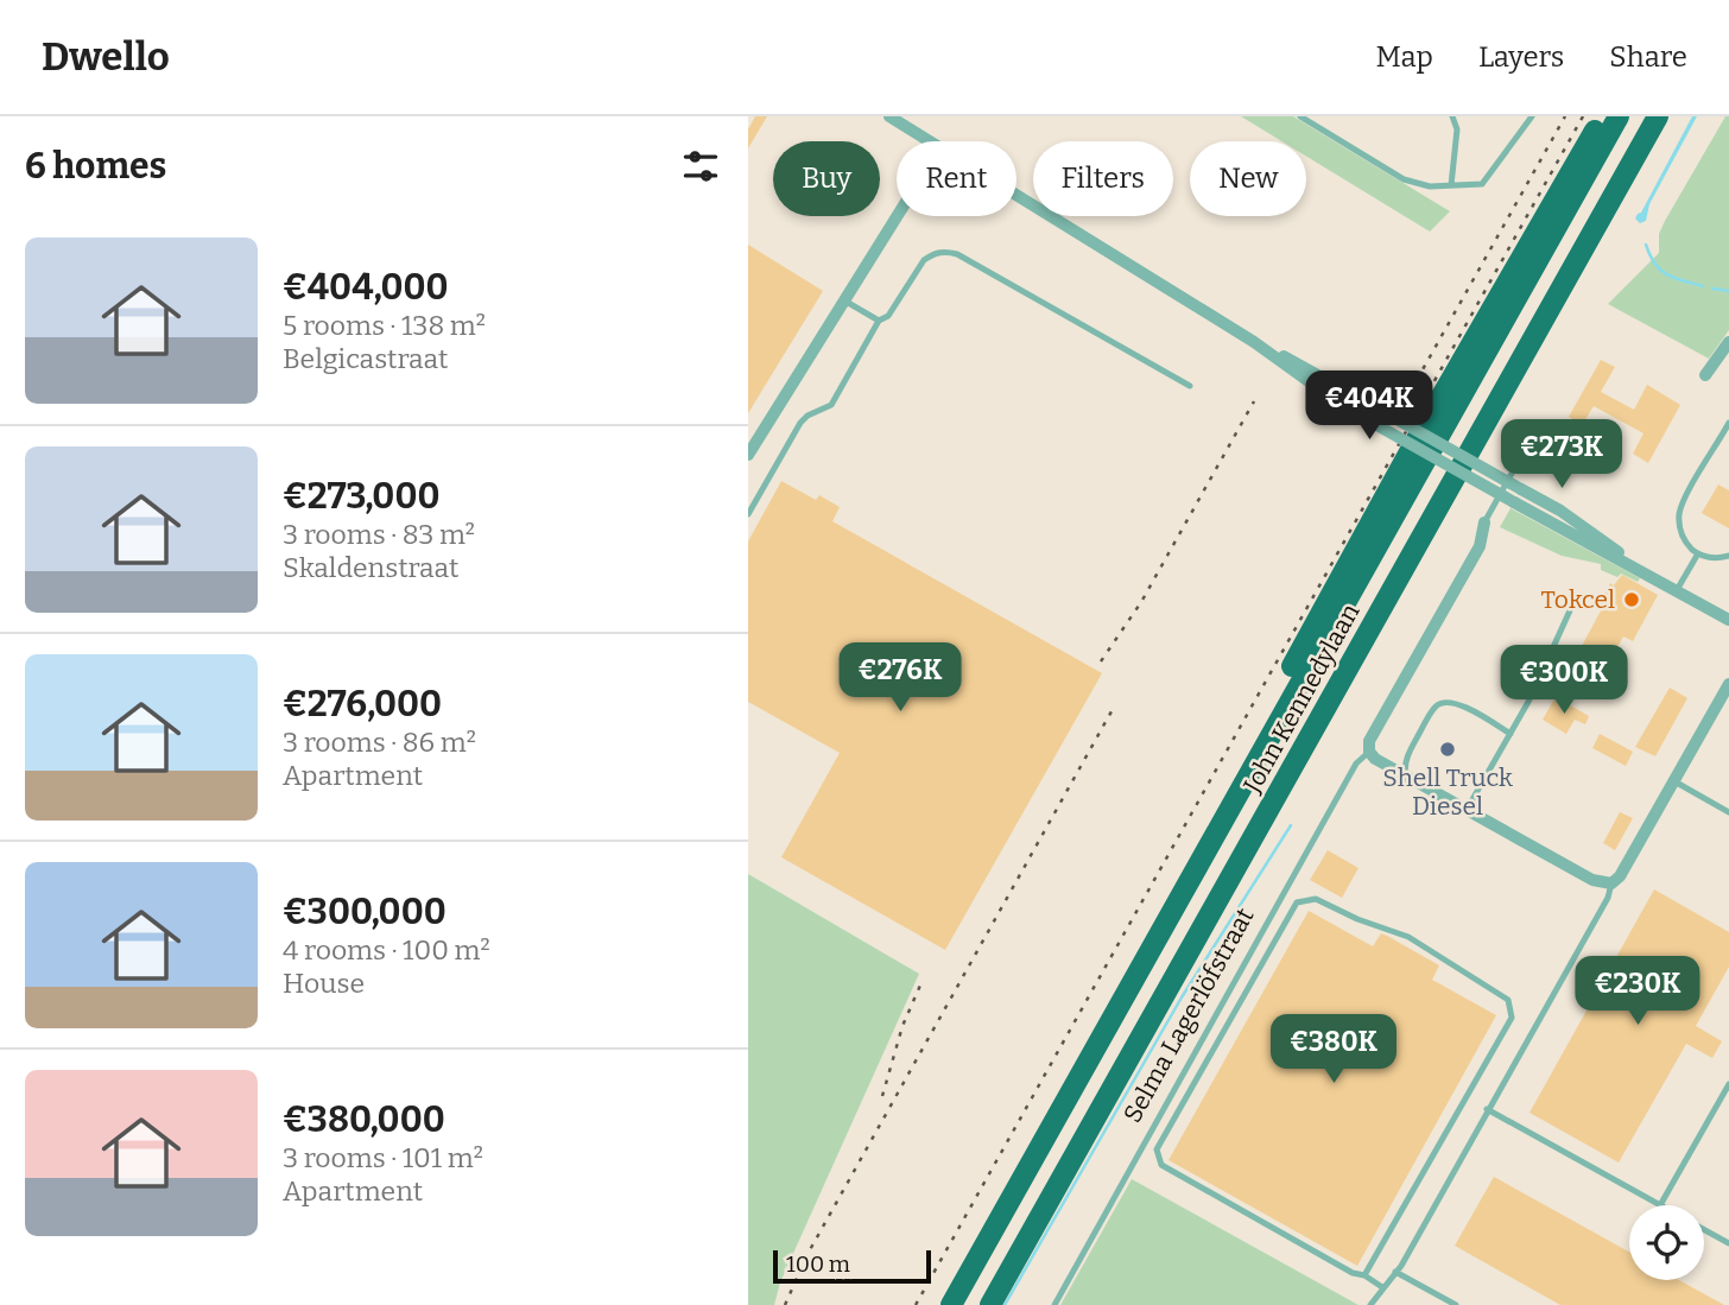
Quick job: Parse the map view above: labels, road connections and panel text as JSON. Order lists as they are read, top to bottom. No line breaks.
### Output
{"streets":{"highway":["John Kennedylaan"],"street":["Selma Lagerlöfstraat"]},"places":["Tokcel","Shell Truck Diesel"],"scale_bar":"100 m","page":{"header":"Dwello","nav":["Map","Layers","Share"],"heading":"6 homes","chip":["Buy","Rent","Filters","New"],"list":[{"name":"€404,000","note":"5 rooms · 138 m² · Belgicastraat"},{"name":"€273,000","note":"3 rooms · 83 m² · Skaldenstraat"},{"name":"€276,000","note":"3 rooms · 86 m² · Apartment"},{"name":"€300,000","note":"4 rooms · 100 m² · House"},{"name":"€380,000","note":"3 rooms · 101 m² · Apartment"}],"price":["€404K","€273K","€276K","€300K","€230K","€380K"],"scale":"100 m"}}
